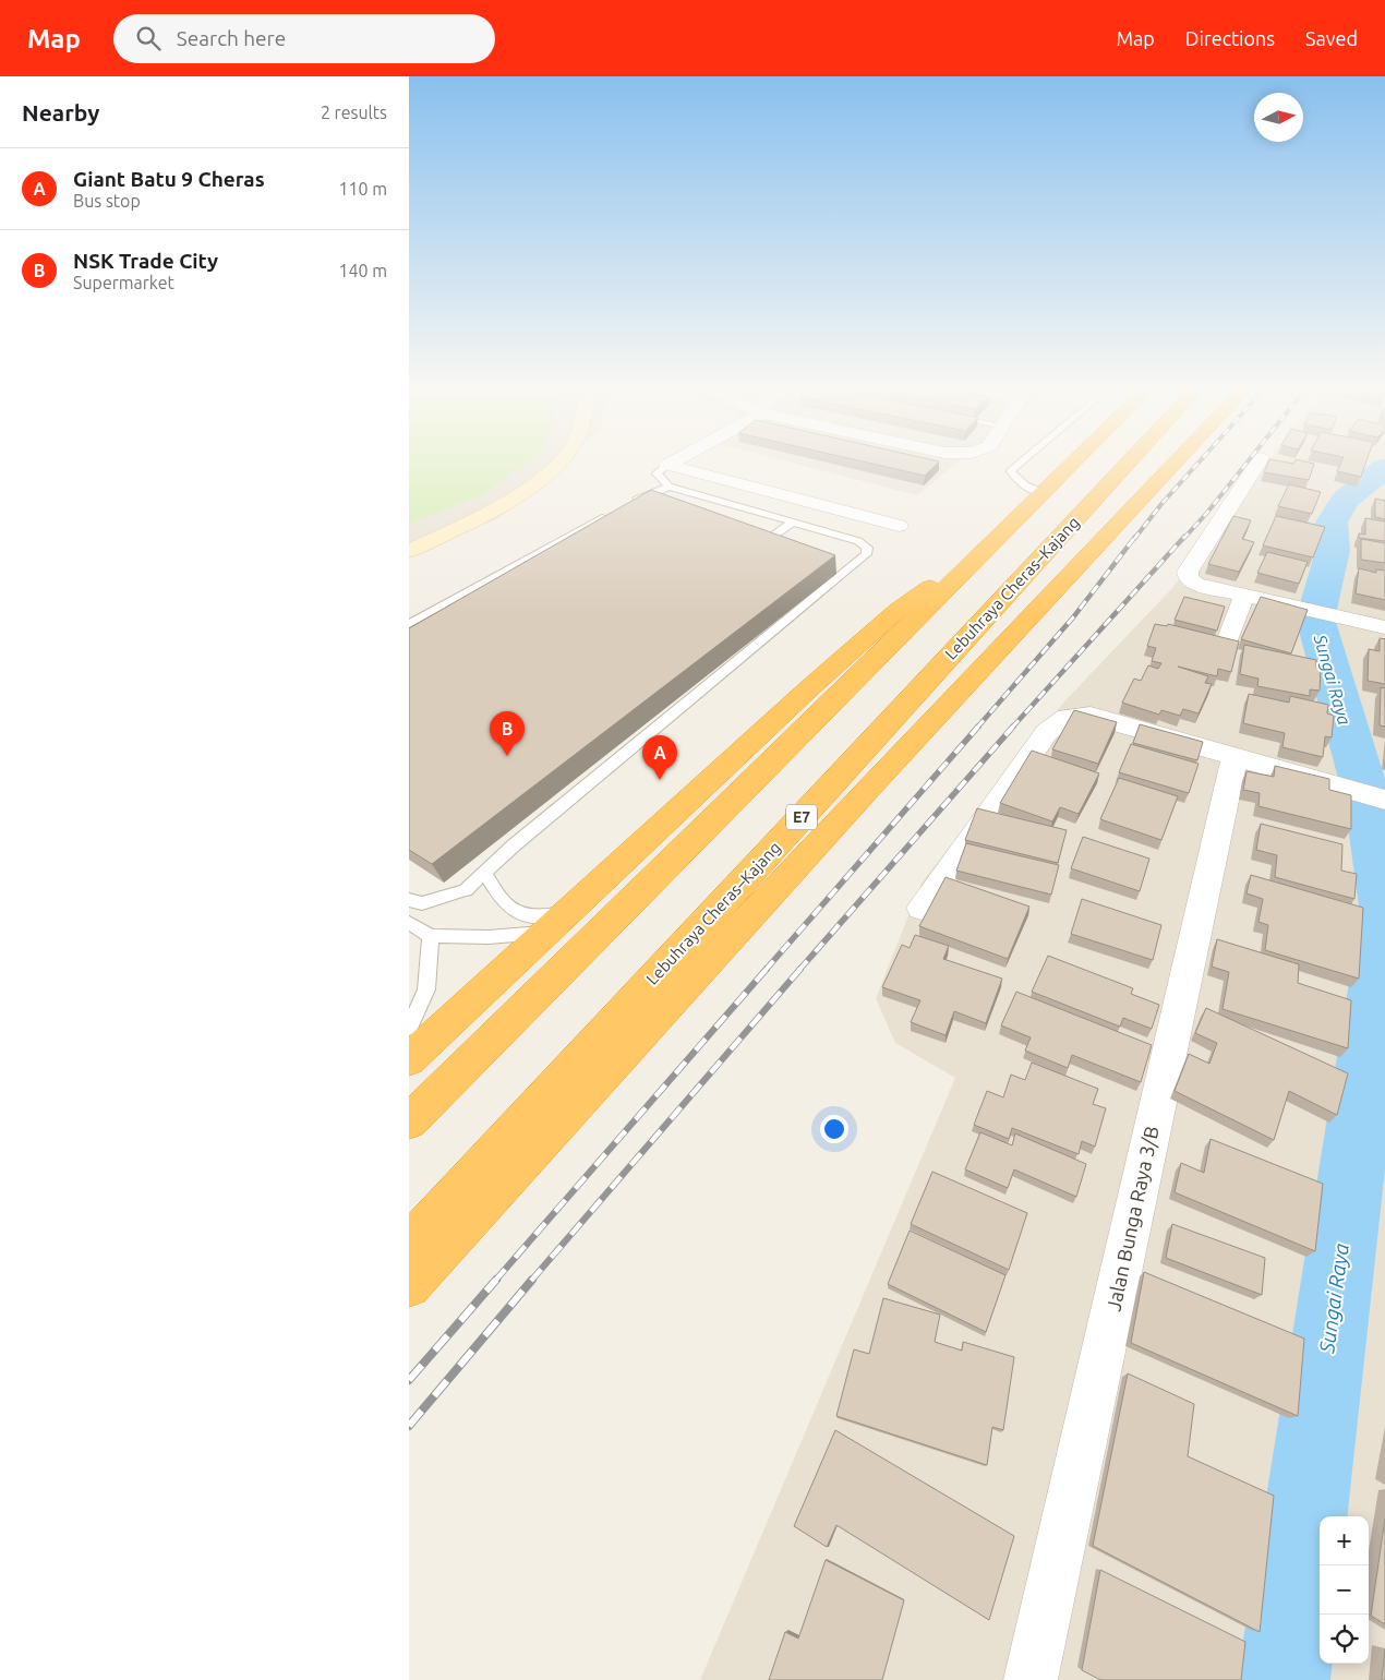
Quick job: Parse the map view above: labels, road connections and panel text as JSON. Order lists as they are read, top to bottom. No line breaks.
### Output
{"streets":{"highway":["Lebuhraya Cheras–Kajang","E7"],"street":["Jalan Bunga Raya 3/B"]},"water":["Sungai Raya"],"north":"right","page":{"header":"Map","search":"Search here","nav":["Map","Directions","Saved"],"heading":["Nearby","2 results"],"list":[{"mark":"A","name":"Giant Batu 9 Cheras","note":"Bus stop","value":"110 m"},{"mark":"B","name":"NSK Trade City","note":"Supermarket","value":"140 m"}],"pins":["B","A"],"map_buttons":["+","−"]}}
